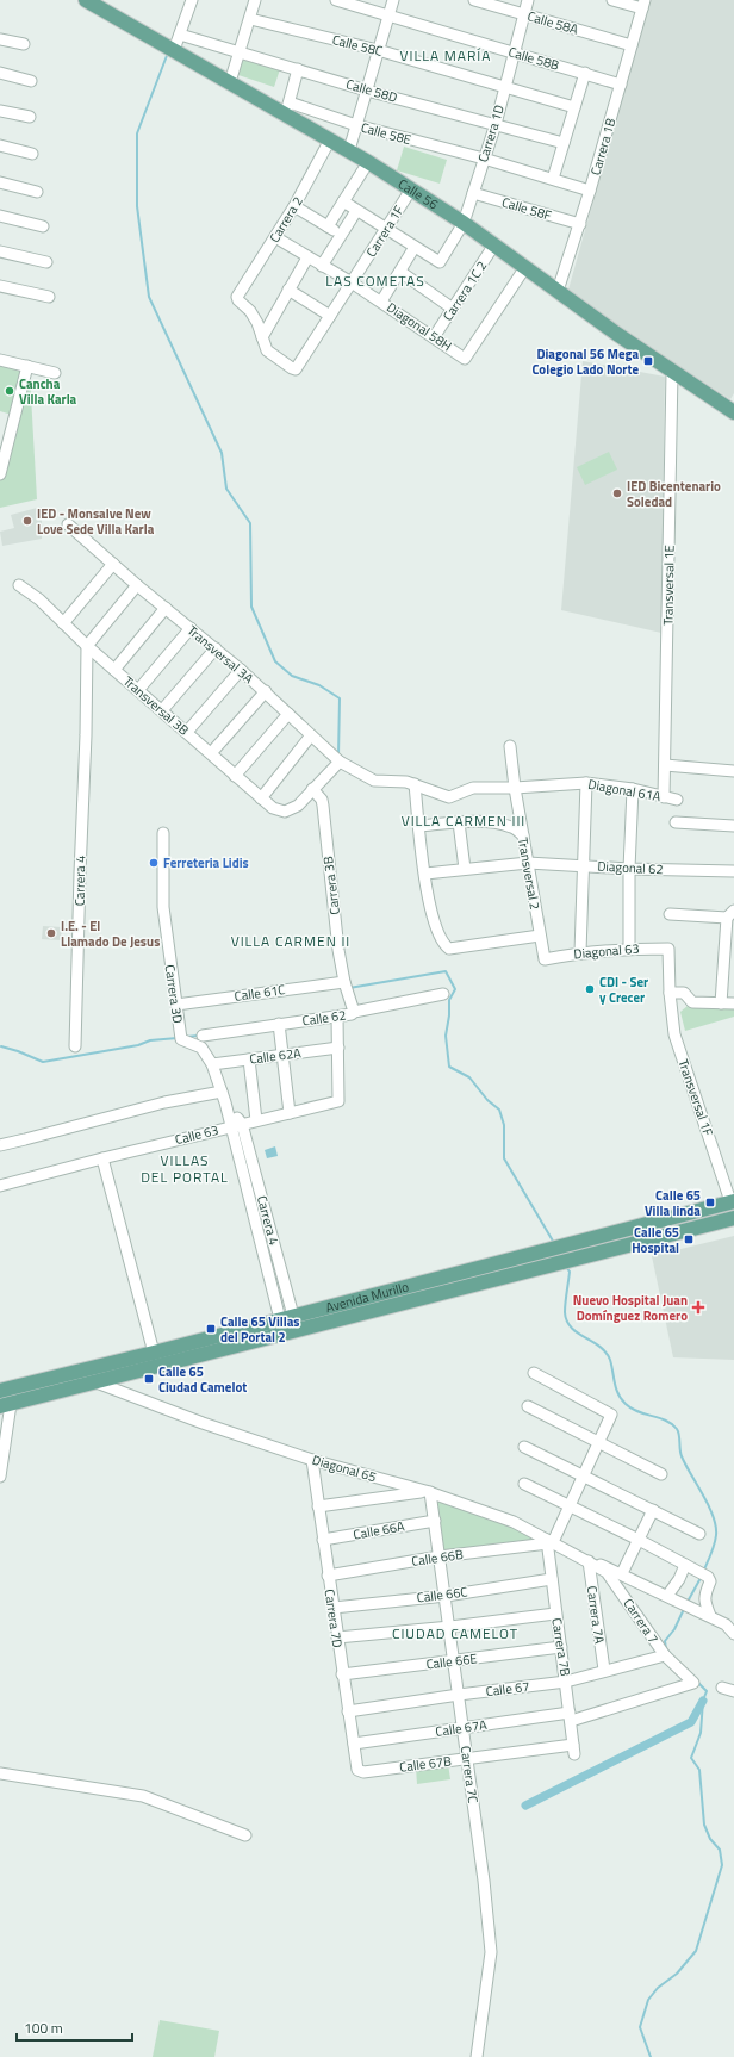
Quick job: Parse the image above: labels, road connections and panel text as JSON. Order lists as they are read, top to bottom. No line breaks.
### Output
{"streets":{"main road":["Calle 56","Avenida Murillo"],"street":["Calle 58A","Calle 58C","Calle 58B","Calle 58D","Calle 58E","Carrera 1D","Carrera 1B","Calle 58F","Carrera 2","Carrera 1F","Carrera 1C 2","Diagonal 58H","Transversal 1E","Transversal 3A","Transversal 3B","Diagonal 61A","Diagonal 62","Transversal 2","Carrera 4","Carrera 3B","Diagonal 63","Calle 61C","Carrera 3D","Calle 62","Calle 62A","Transversal 1F","Calle 63","Diagonal 65","Calle 66A","Calle 66B","Calle 66C","Carrera 7A","Carrera 7D","Carrera 7","Carrera 7B","Calle 66E","Calle 67","Calle 67A","Calle 67B","Carrera 7C"]},"crossings":[["Calle 58A","Carrera 1D"],["Calle 58A","Carrera 1B"],["Calle 58C","Carrera 1D"],["Calle 58B","Carrera 1D"],["Calle 58B","Carrera 1B"],["Calle 58D","Carrera 1D"],["Calle 58E","Carrera 1D"],["Calle 58E","Calle 56"],["Carrera 1D","Calle 56"],["Carrera 1D","Calle 58F"],["Carrera 1B","Calle 56"],["Carrera 1B","Calle 58F"],["Calle 56","Carrera 2"],["Calle 56","Carrera 1F"],["Calle 56","Carrera 1C 2"],["Calle 56","Diagonal 58H"],["Calle 56","Transversal 1E"],["Carrera 2","Carrera 1F"],["Carrera 2","Diagonal 58H"],["Carrera 1F","Diagonal 58H"],["Carrera 1C 2","Diagonal 58H"],["Transversal 1E","Diagonal 61A"],["Transversal 3A","Diagonal 61A"],["Transversal 3B","Carrera 4"],["Transversal 3B","Carrera 3B"],["Diagonal 61A","Transversal 2"],["Diagonal 62","Transversal 2"],["Transversal 2","Diagonal 63"],["Carrera 4","Carrera 3D"],["Carrera 4","Calle 62A"],["Carrera 4","Calle 63"],["Carrera 4","Avenida Murillo"],["Carrera 3B","Calle 61C"],["Carrera 3B","Calle 62"],["Diagonal 63","Transversal 1F"],["Calle 61C","Carrera 3D"],["Calle 62A","Calle 63"],["Transversal 1F","Avenida Murillo"],["Avenida Murillo","Diagonal 65"],["Diagonal 65","Calle 66B"],["Diagonal 65","Carrera 7A"],["Diagonal 65","Carrera 7D"],["Diagonal 65","Carrera 7"],["Diagonal 65","Carrera 7B"],["Diagonal 65","Carrera 7C"],["Calle 66A","Carrera 7D"],["Calle 66A","Carrera 7C"],["Calle 66B","Carrera 7D"],["Calle 66B","Carrera 7B"],["Calle 66B","Carrera 7C"],["Calle 66C","Carrera 7D"],["Calle 66C","Carrera 7B"],["Calle 66C","Carrera 7C"],["Carrera 7A","Carrera 7"],["Carrera 7A","Calle 67"],["Carrera 7D","Calle 66E"],["Carrera 7D","Calle 67"],["Carrera 7D","Calle 67A"],["Carrera 7D","Calle 67B"],["Carrera 7","Calle 67"],["Carrera 7","Calle 67A"],["Carrera 7B","Calle 66E"],["Carrera 7B","Calle 67"],["Carrera 7B","Calle 67A"],["Carrera 7B","Calle 67B"],["Calle 66E","Carrera 7C"],["Calle 67","Carrera 7C"],["Calle 67A","Carrera 7C"],["Calle 67B","Carrera 7C"]],"districts":["VILLA MARÍA","LAS COMETAS","VILLA CARMEN III","VILLA CARMEN II","VILLAS DEL PORTAL","CIUDAD CAMELOT"],"places":{"transit":["Diagonal 56 Mega Colegio Lado Norte","Calle 65 Villa linda","Calle 65 Hospital","Calle 65 Villas del Portal 2","Calle 65 Ciudad Camelot"],"other":["Cancha Villa Karla","IED Bicentenario Soledad","IED - Monsalve New Love Sede Villa Karla","Ferreteria Lidis","I.E. - El Llamado De Jesus","CDI - Ser y Crecer"],"health":["Nuevo Hospital Juan Domínguez Romero"]},"scale_bar":"100 m"}
